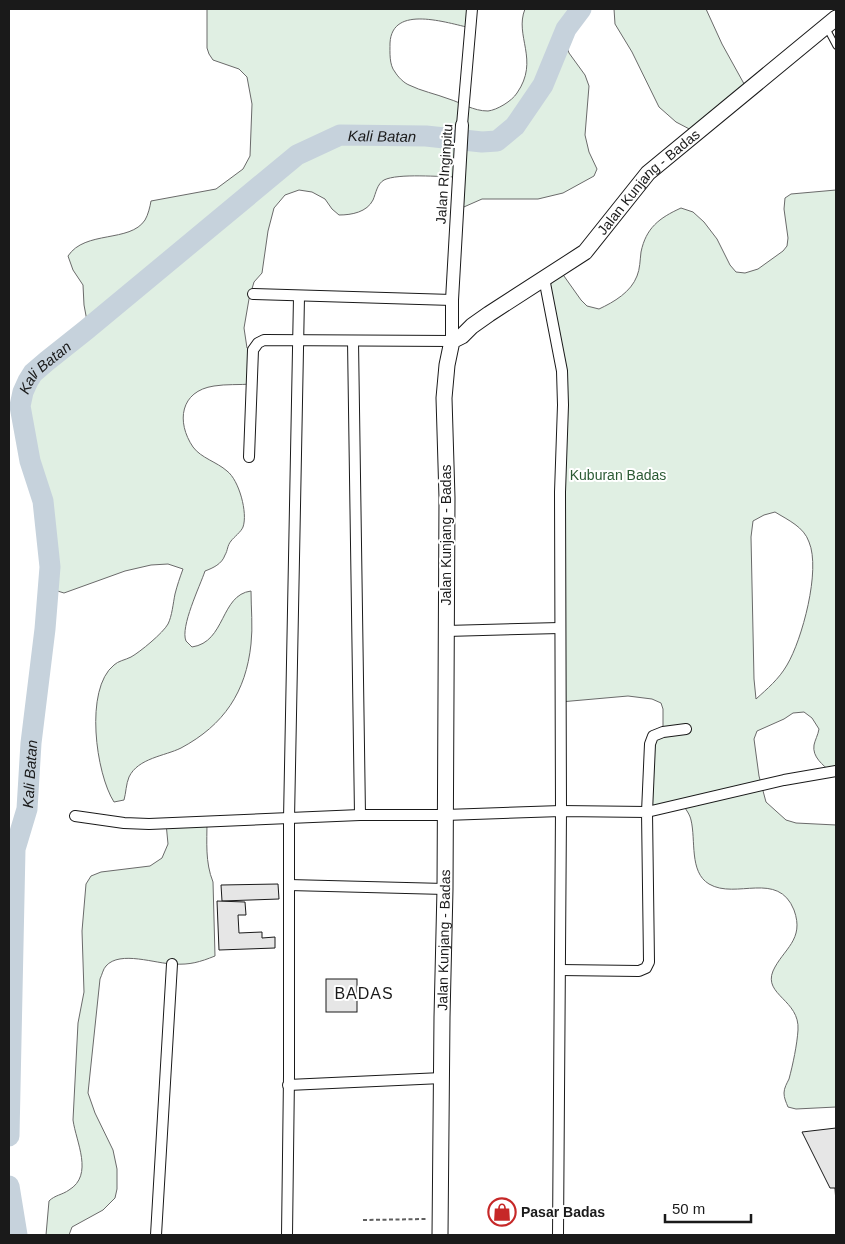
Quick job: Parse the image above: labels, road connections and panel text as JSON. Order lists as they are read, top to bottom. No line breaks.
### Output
{"streets":{"main road":["Jalan Kunjang - Badas"],"street":["Jalan RInginpitu"]},"crossings":[["Jalan RInginpitu","Jalan Kunjang - Badas"]],"districts":["BADAS"],"water":["Kali Batan"],"parks":["Kuburan Badas"],"places":{"shop":["Pasar Badas"]},"scale_bar":"50 m"}
